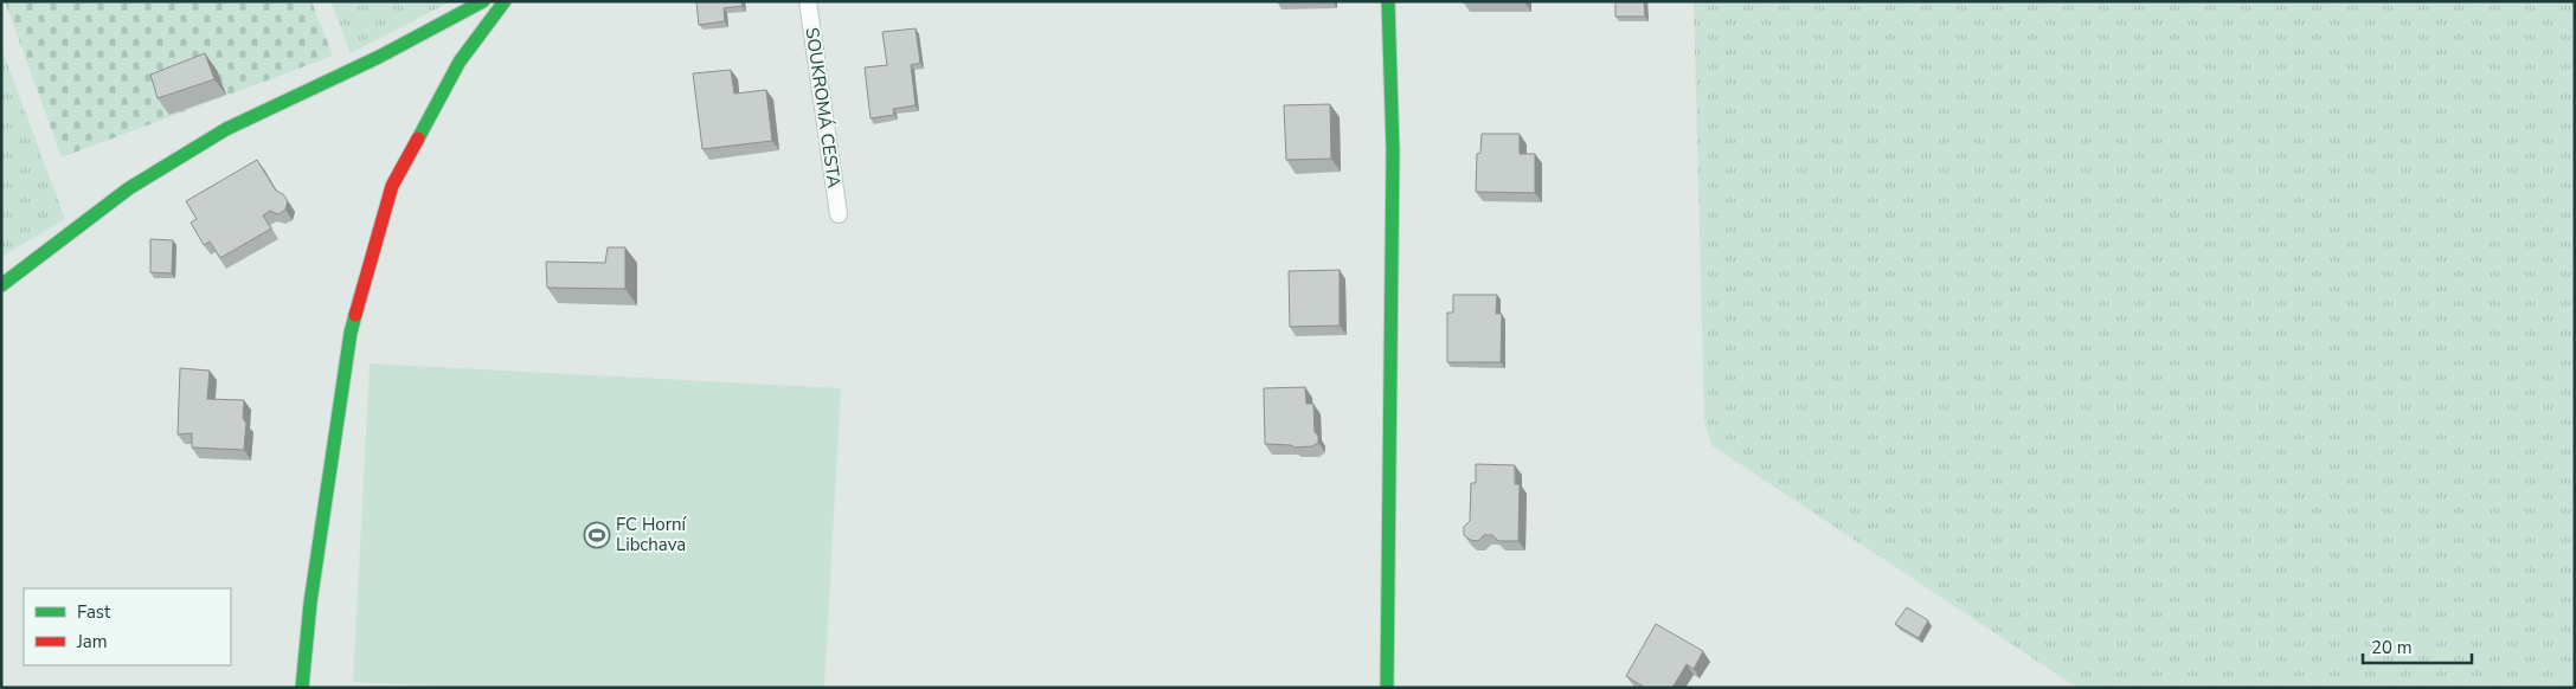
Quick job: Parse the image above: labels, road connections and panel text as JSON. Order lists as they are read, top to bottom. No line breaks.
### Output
{"streets":{"lane":["SOUKROMÁ CESTA"]},"places":{"sports":["FC Horní Libchava"]},"legend":["Fast","Jam"],"scale_bar":"20 m"}
